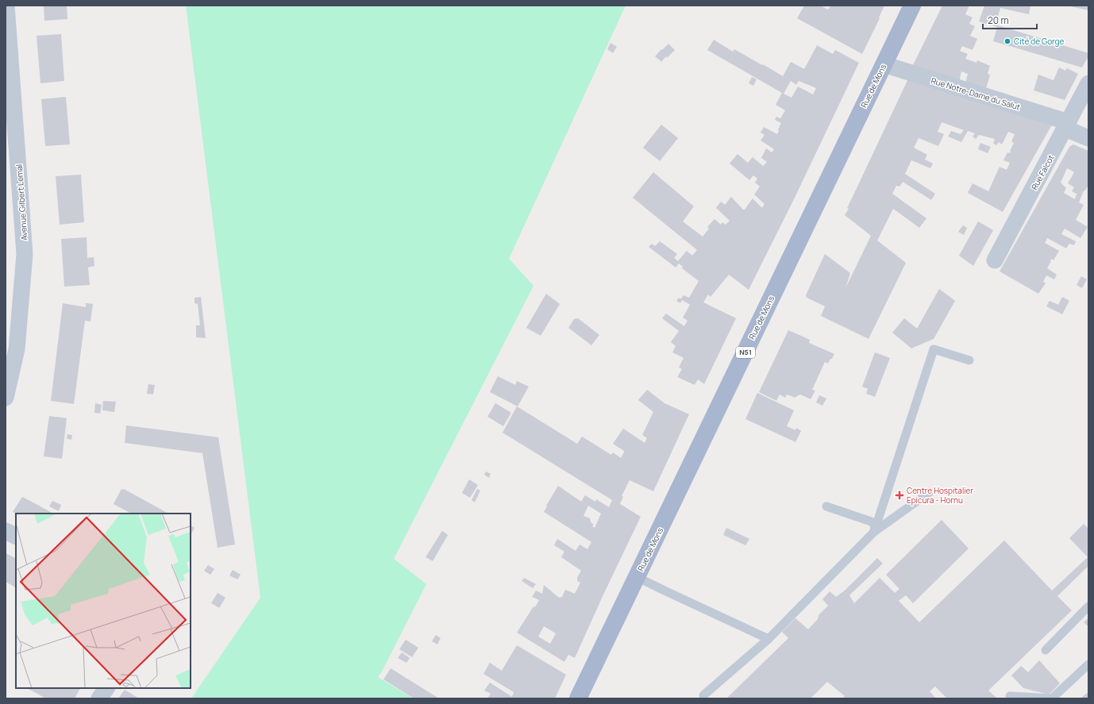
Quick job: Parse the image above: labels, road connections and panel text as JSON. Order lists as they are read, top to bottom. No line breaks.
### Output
{"streets":{"main road":["Rue de Mons","N51"],"street":["Rue Notre-Dame du Salut","Rue Falcot","Avenue Gilbert Lemal"]},"crossings":[["Rue de Mons","Rue Notre-Dame du Salut"],["Rue Notre-Dame du Salut","Rue Falcot"]],"places":{"other":["Cité de Gorge"],"health":["Centre Hospitalier Epicura - Hornu"]},"scale_bar":"20 m"}
